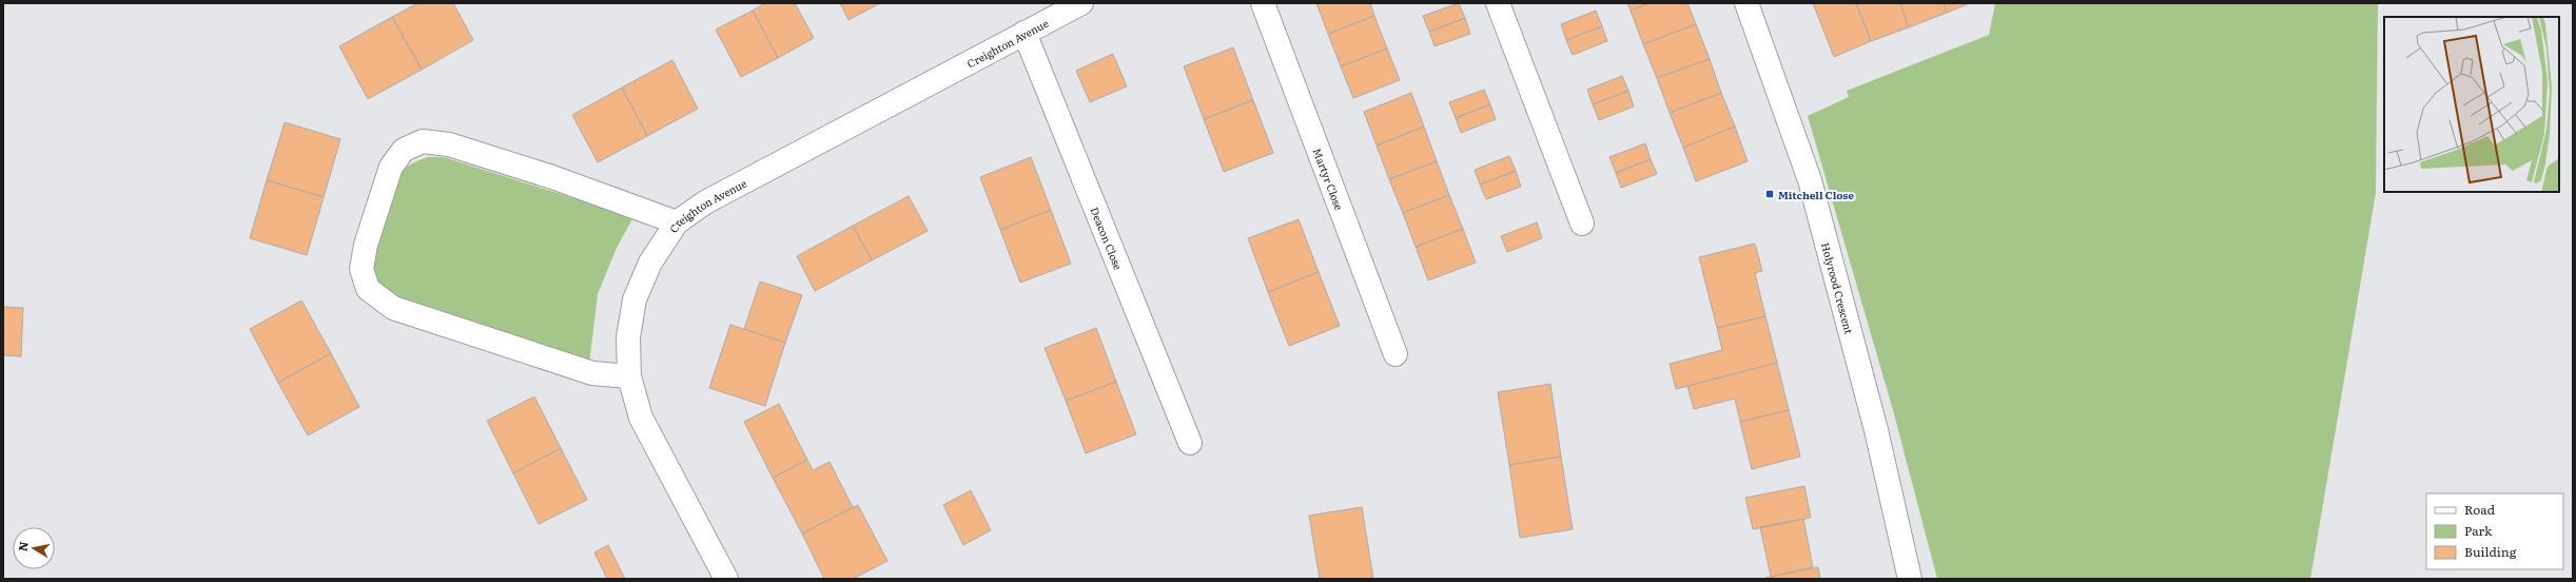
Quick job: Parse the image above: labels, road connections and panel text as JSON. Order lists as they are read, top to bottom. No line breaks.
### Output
{"streets":{"street":["Creighton Avenue","Martyr Close","Deacon Close","Holyrood Crescent"]},"crossings":[["Creighton Avenue","Deacon Close"]],"places":{"transit":["Mitchell Close"]},"legend":["Road","Park","Building"],"north":"left"}
